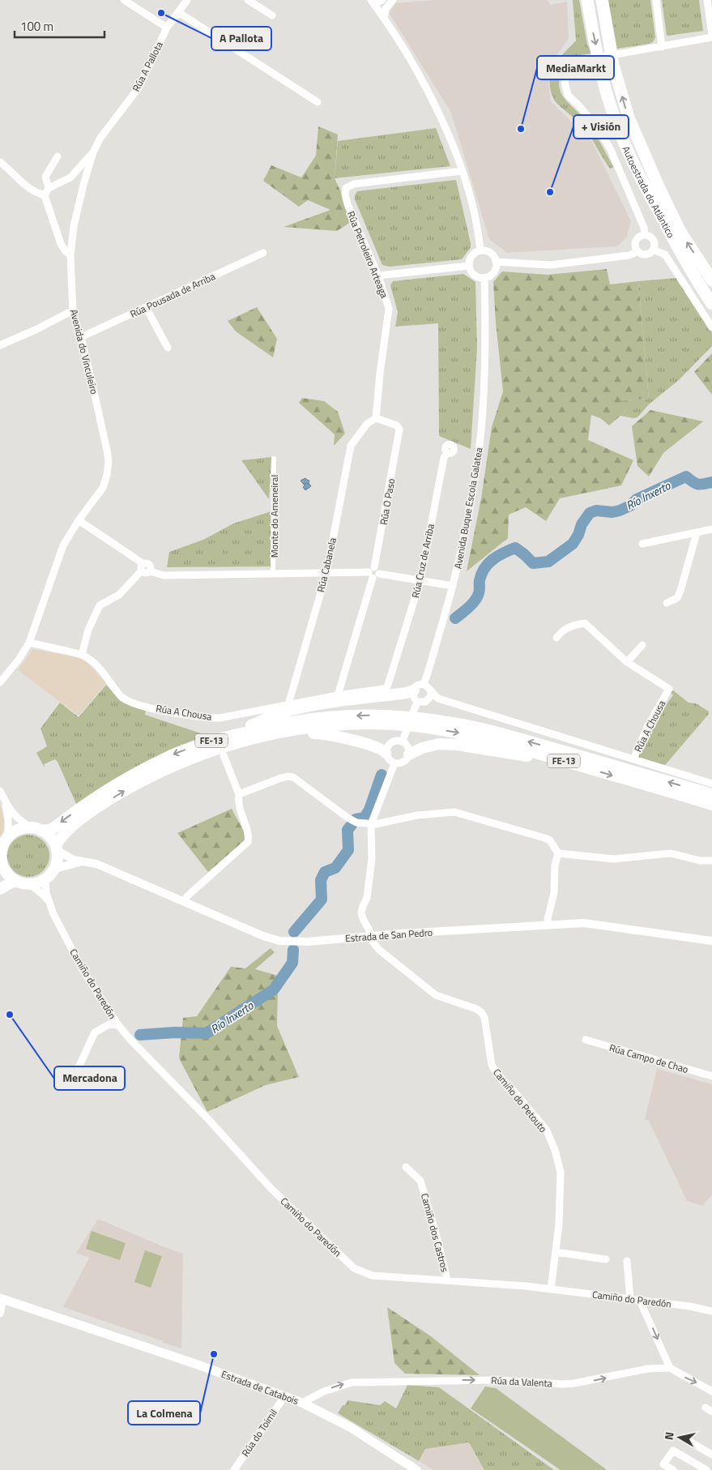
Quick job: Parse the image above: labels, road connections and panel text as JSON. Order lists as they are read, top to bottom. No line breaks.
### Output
{"streets":{"highway":["Autoestrada do Atlántico","FE-13"],"main road":["Estrada de Catabois"],"street":["Rúa A Pallota","Rúa Petroleiro Arteaga","Rúa Pousada de Arriba","Avenida do Vinculeiro","Rúa O Paso","Avenida Buque Escola Galatea","Monte do Ameneiral","Rúa Cruz de Arriba","Rúa Cabanela","Rúa A Chousa","Estrada de San Pedro","Camiño do Paredón","Rúa Campo de Chao","Camiño do Petouto","Camiño dos Castros","Rúa da Valenta","Rúa do Toimil"]},"crossings":[["Rúa A Pallota","Avenida do Vinculeiro"],["Rúa Petroleiro Arteaga","Rúa O Paso"],["Rúa Petroleiro Arteaga","Rúa Cabanela"],["Rúa Pousada de Arriba","Avenida do Vinculeiro"],["Avenida do Vinculeiro","Rúa A Chousa"],["Rúa O Paso","Rúa Cabanela"],["Rúa O Paso","Rúa A Chousa"],["Avenida Buque Escola Galatea","Rúa A Chousa"],["Rúa Cruz de Arriba","Rúa A Chousa"],["Rúa Cabanela","Rúa A Chousa"],["Estrada de San Pedro","Camiño do Petouto"],["Camiño do Paredón","Camiño do Petouto"],["Camiño do Paredón","Camiño dos Castros"],["Rúa da Valenta","Estrada de Catabois"],["Estrada de Catabois","Rúa do Toimil"]],"one_way":["Rúa da Valenta"],"water":["Río Inxerto"],"places":["A Pallota","MediaMarkt","+ Visión","Mercadona","La Colmena"],"scale_bar":"100 m","north":"left"}
